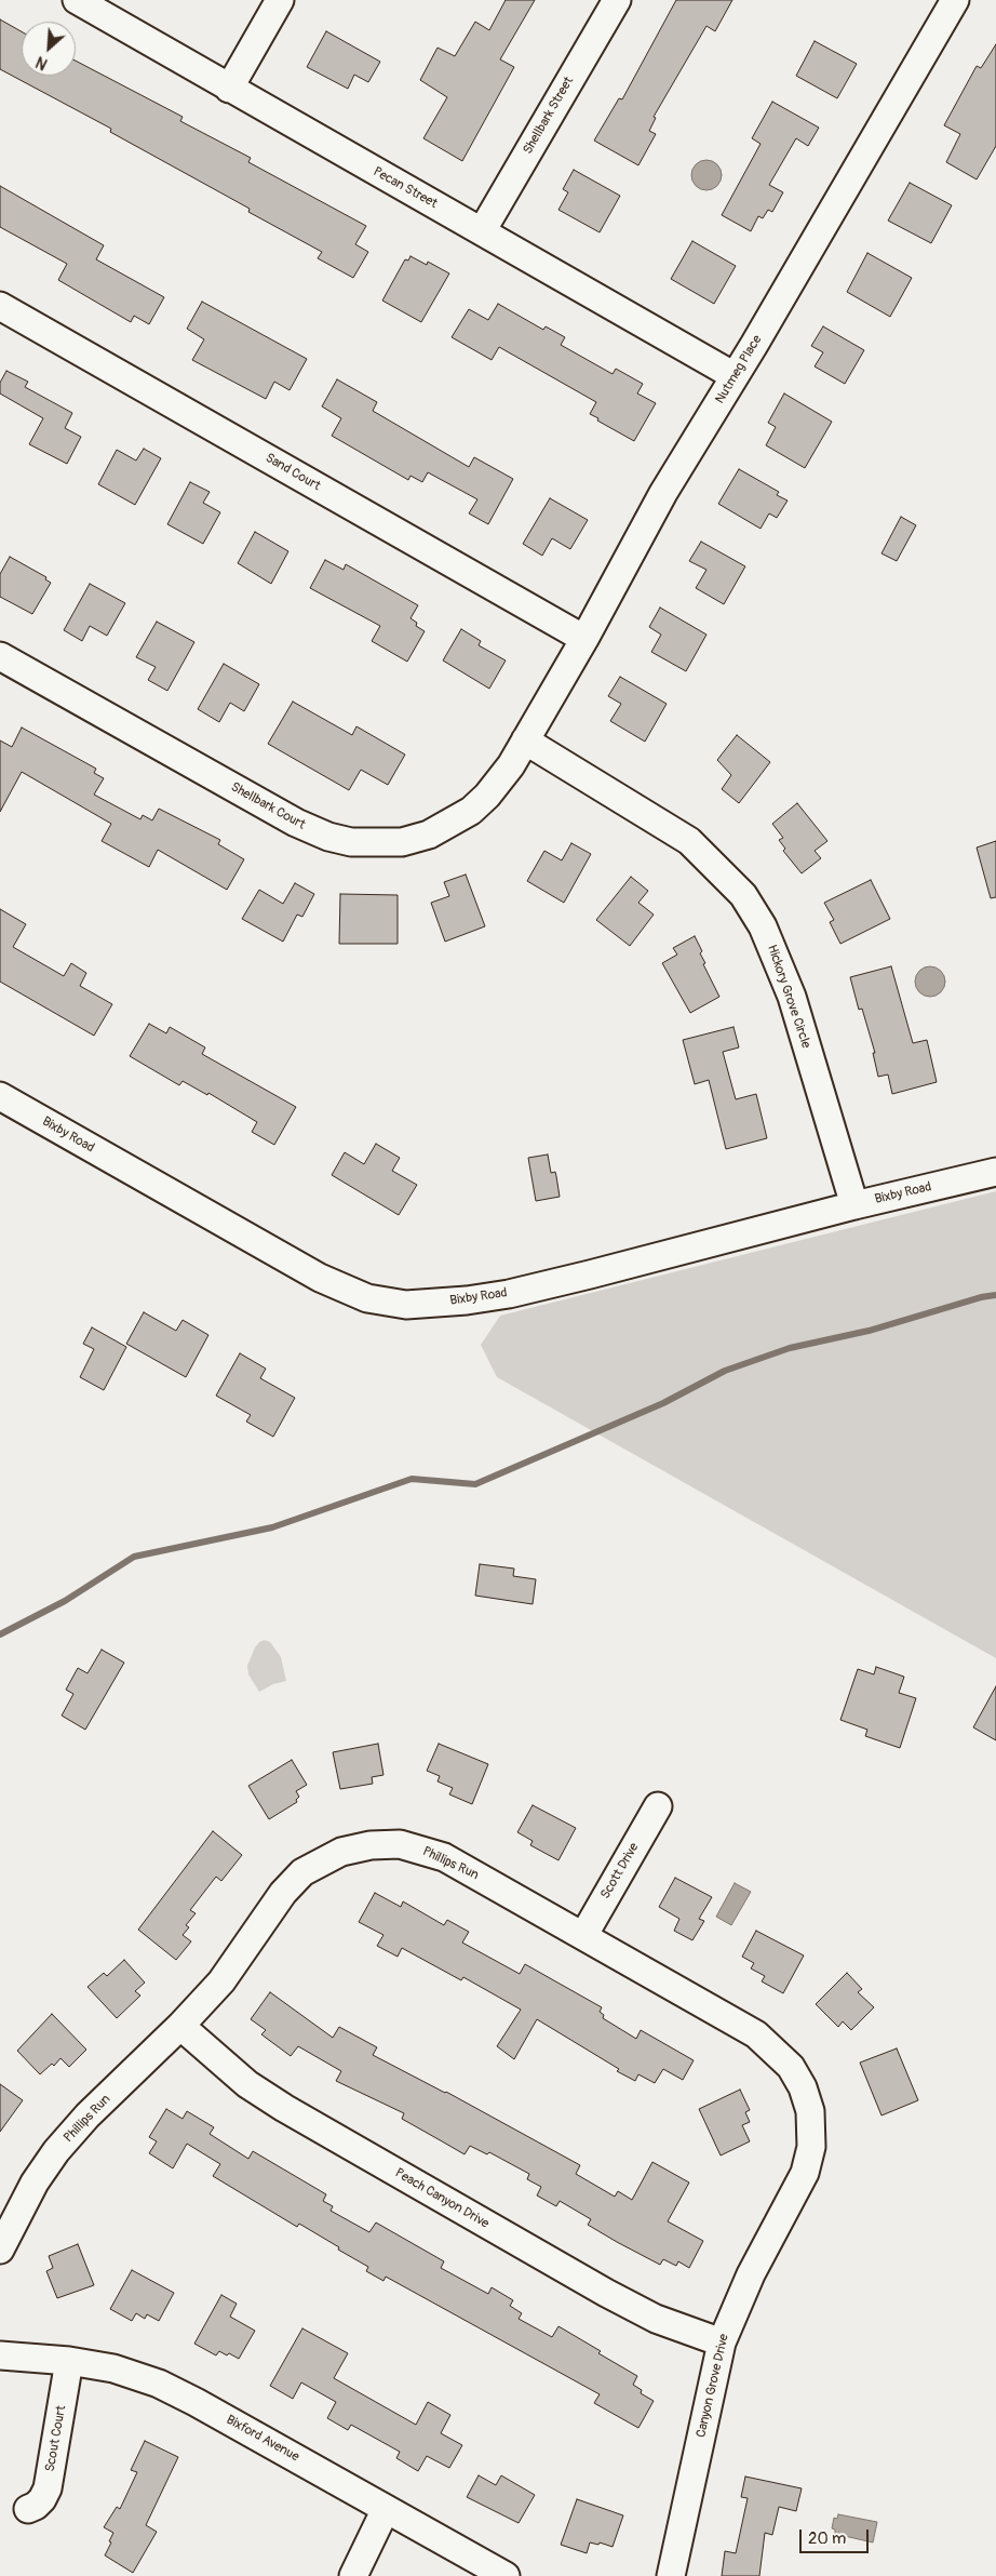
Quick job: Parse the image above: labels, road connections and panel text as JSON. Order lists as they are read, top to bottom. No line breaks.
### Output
{"streets":{"street":["Shellbark Street","Pecan Street","Nutmeg Place","Sand Court","Shellbark Court","Hickory Grove Circle","Bixby Road","Phillips Run","Scott Drive","Peach Canyon Drive","Canyon Grove Drive","Scout Court","Bixford Avenue"]},"crossings":[["Shellbark Street","Pecan Street"],["Pecan Street","Nutmeg Place"],["Nutmeg Place","Sand Court"],["Nutmeg Place","Shellbark Court"],["Nutmeg Place","Hickory Grove Circle"],["Shellbark Court","Hickory Grove Circle"],["Hickory Grove Circle","Bixby Road"],["Phillips Run","Scott Drive"],["Phillips Run","Peach Canyon Drive"],["Phillips Run","Canyon Grove Drive"],["Peach Canyon Drive","Canyon Grove Drive"],["Scout Court","Bixford Avenue"]],"scale_bar":"20 m","north":"bottom left"}
